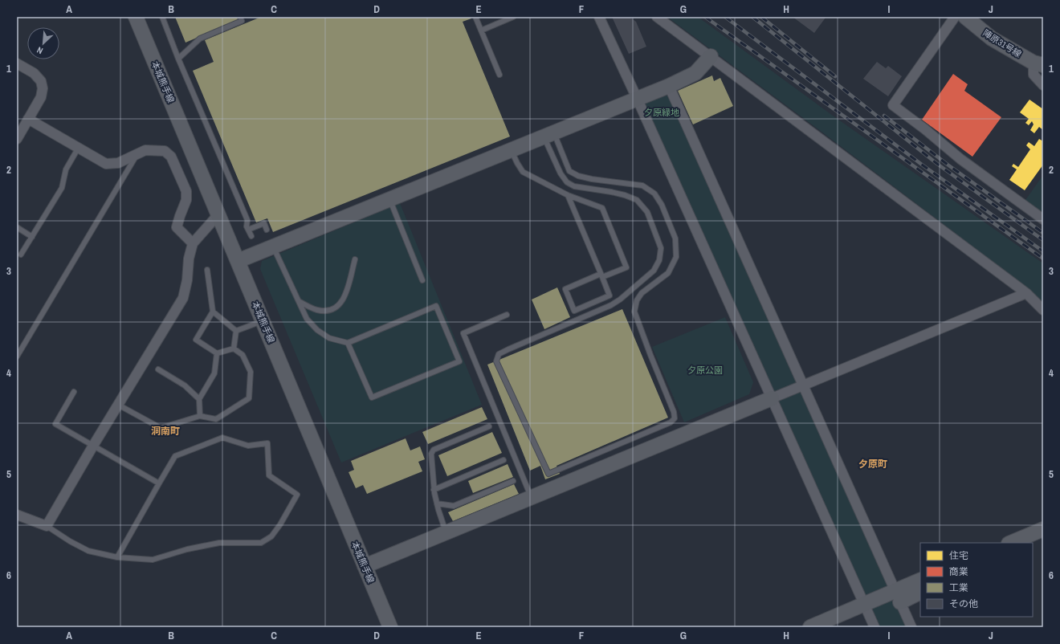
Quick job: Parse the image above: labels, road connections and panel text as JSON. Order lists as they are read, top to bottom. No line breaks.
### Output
{"streets":{"main road":["陣原31号線","本城熊手線"]},"districts":["洞南町","夕原町"],"parks":["夕原緑地","夕原公園"],"legend":["住宅","商業","工業","その他"],"north":"bottom left","grid":{"columns":["A","B","C","D","E","F","G","H","I","J"],"rows":["1","2","3","4","5","6"]}}
